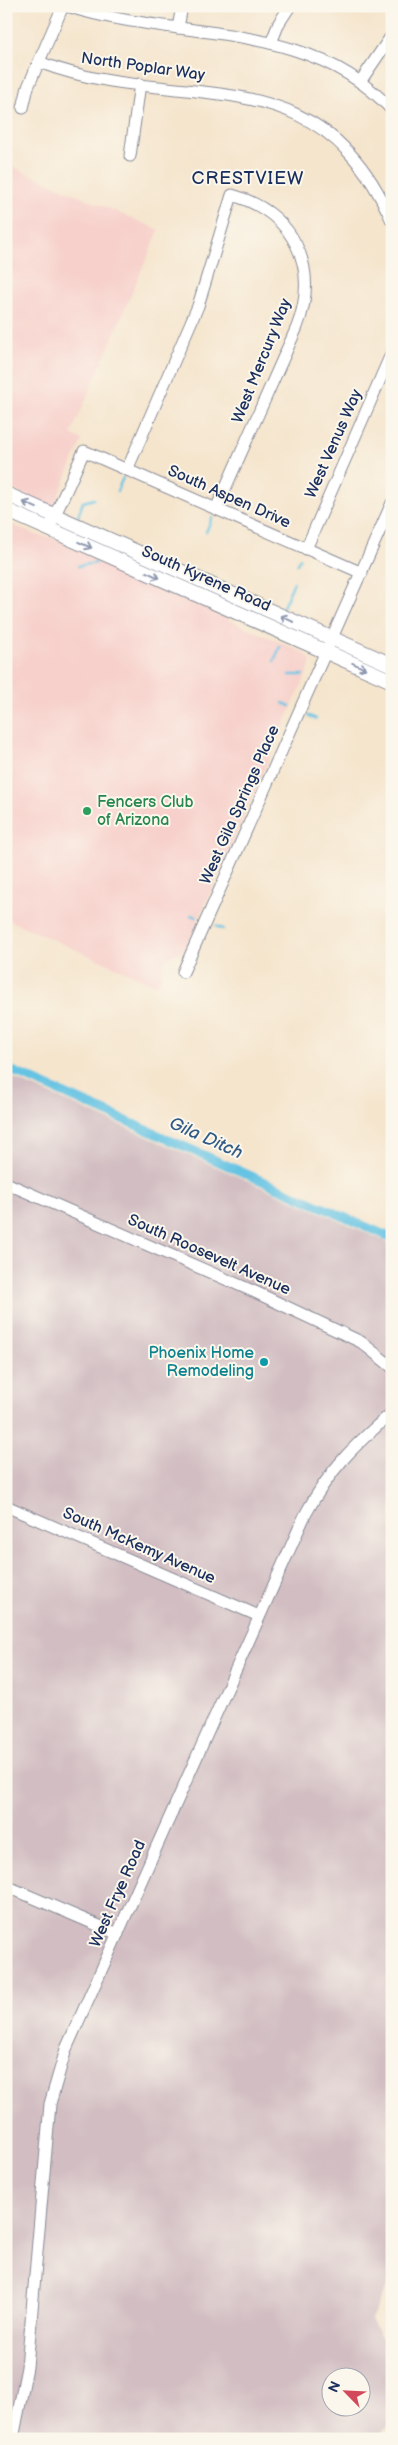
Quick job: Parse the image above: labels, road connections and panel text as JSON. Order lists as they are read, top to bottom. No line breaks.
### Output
{"streets":{"main road":["South Kyrene Road"],"street":["North Poplar Way","West Mercury Way","West Venus Way","South Aspen Drive","West Gila Springs Place","South Roosevelt Avenue","South McKemy Avenue","West Frye Road"]},"crossings":[["West Mercury Way","South Aspen Drive"],["West Venus Way","South Aspen Drive"],["South Aspen Drive","South Kyrene Road"],["South Aspen Drive","West Gila Springs Place"],["South Kyrene Road","West Gila Springs Place"],["South McKemy Avenue","West Frye Road"]],"districts":["CRESTVIEW"],"water":["Gila Ditch"],"places":["Fencers Club of Arizona","Phoenix Home Remodeling"],"north":"top left"}
